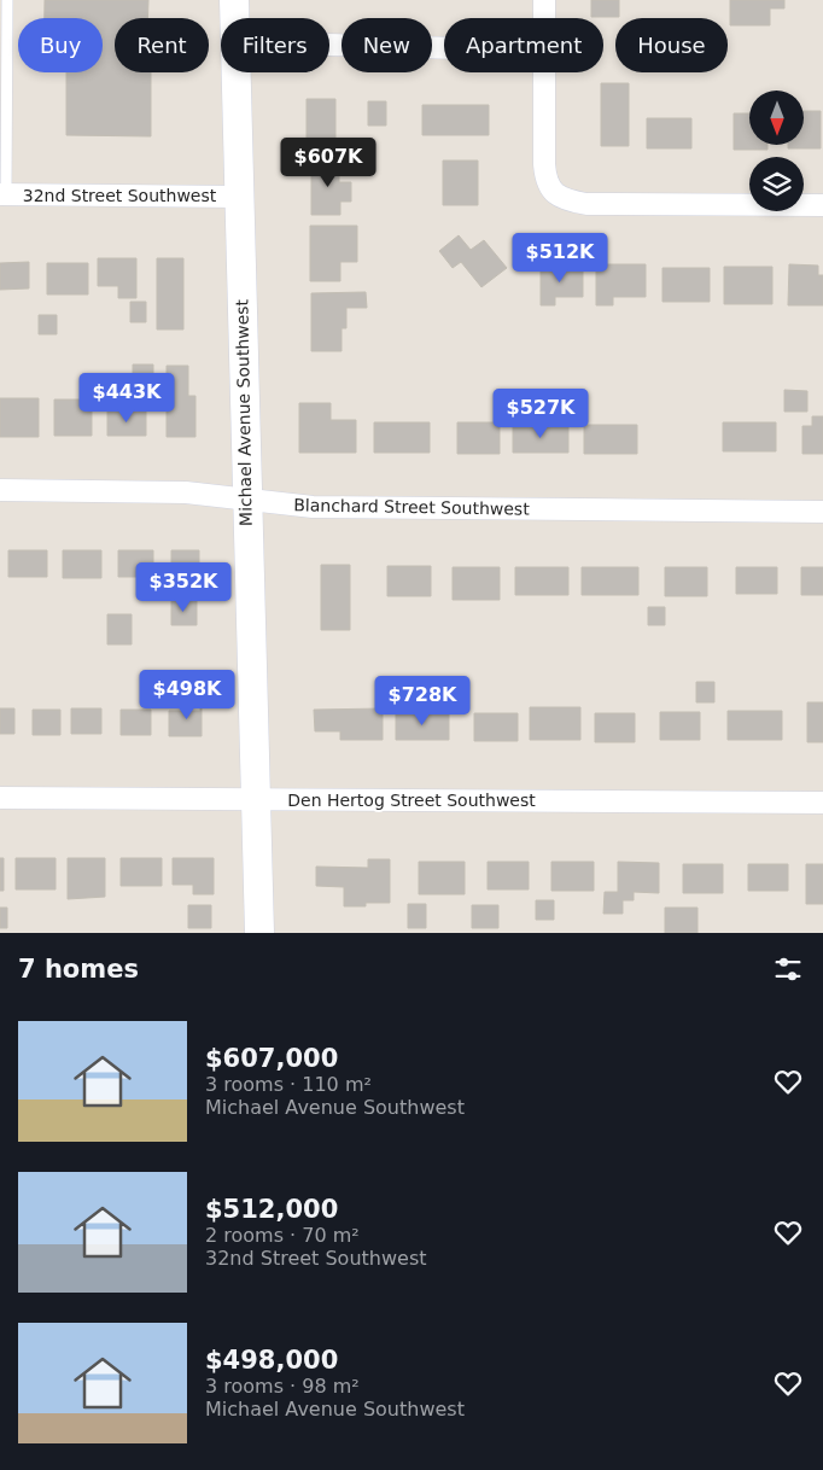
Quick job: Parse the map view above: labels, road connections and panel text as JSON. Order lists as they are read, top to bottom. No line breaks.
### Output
{"streets":{"street":["32nd Street Southwest","Michael Avenue Southwest","Blanchard Street Southwest","Den Hertog Street Southwest"]},"crossings":[["32nd Street Southwest","Michael Avenue Southwest"],["Michael Avenue Southwest","Blanchard Street Southwest"],["Michael Avenue Southwest","Den Hertog Street Southwest"]],"north":"bottom","page":{"chip":["Buy","Rent","Filters","New","Apartment","House"],"price":["$607K","$512K","$443K","$527K","$352K","$498K","$728K"],"heading":"7 homes","list":[{"name":"$607,000","note":"3 rooms · 110 m² · Michael Avenue Southwest"},{"name":"$512,000","note":"2 rooms · 70 m² · 32nd Street Southwest"},{"name":"$498,000","note":"3 rooms · 98 m² · Michael Avenue Southwest"}]}}
